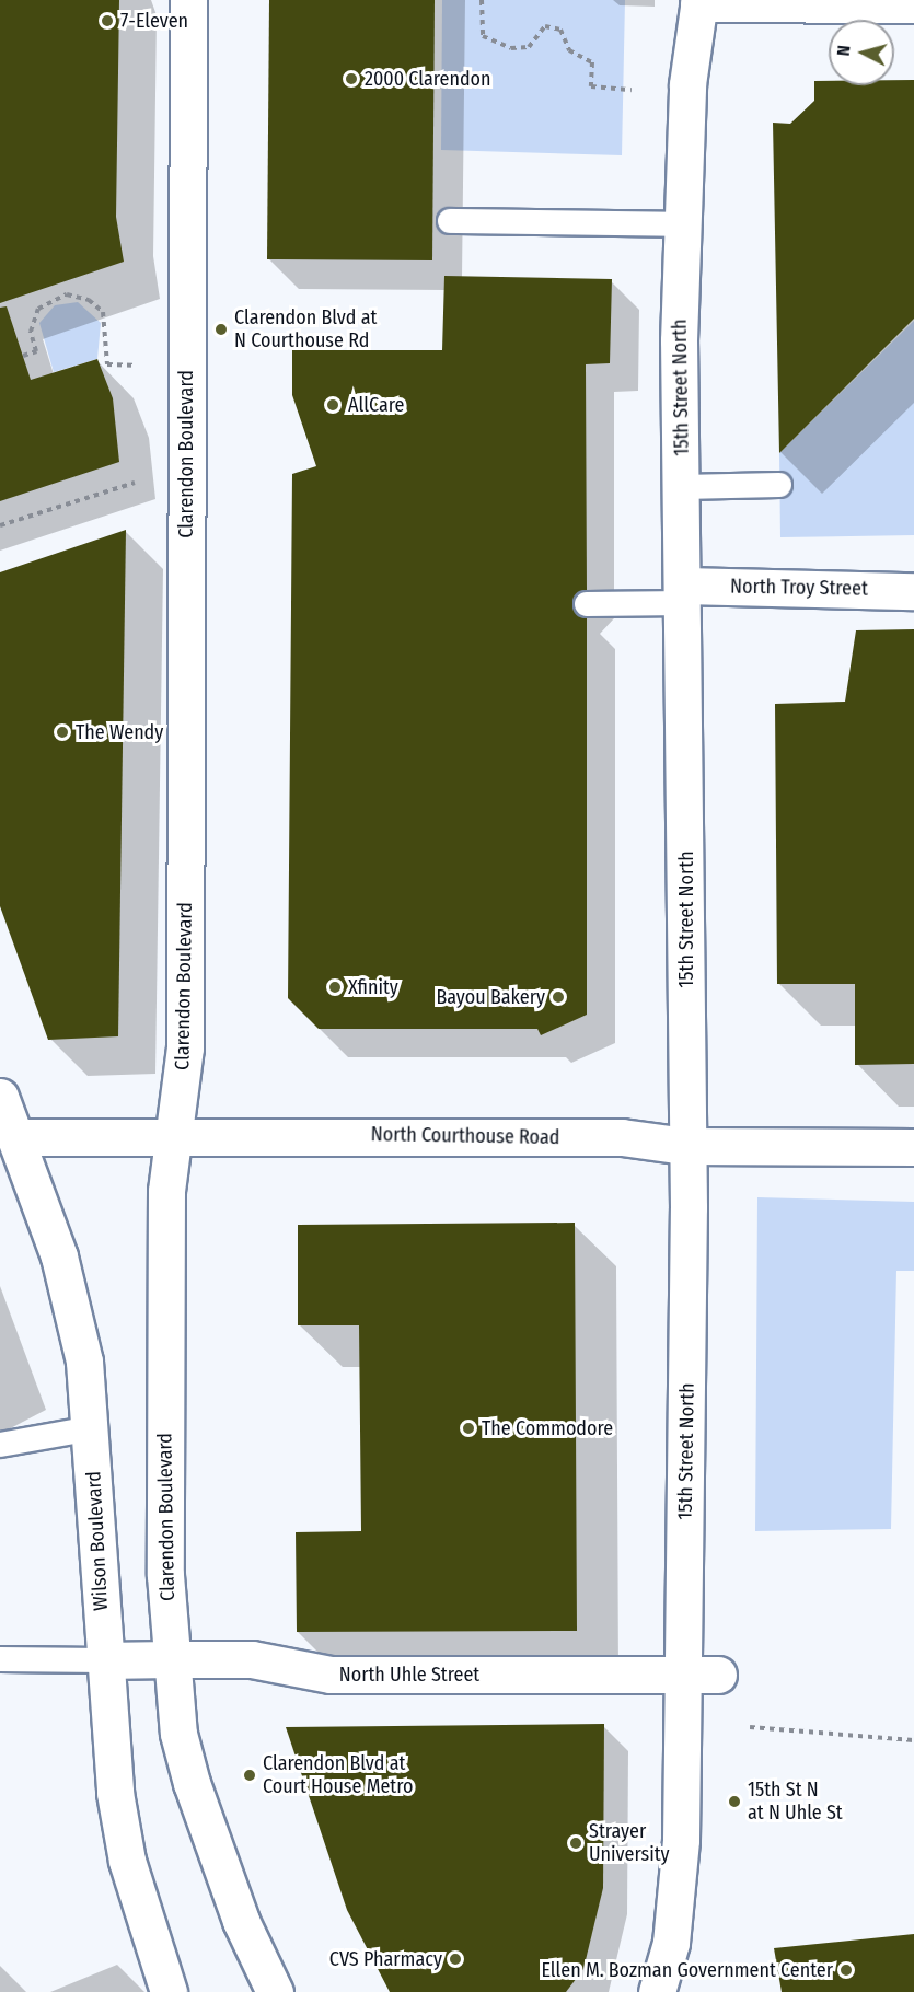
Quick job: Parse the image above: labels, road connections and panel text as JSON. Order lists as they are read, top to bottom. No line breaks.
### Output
{"streets":{"main road":["15th Street North","Clarendon Boulevard","North Troy Street","North Courthouse Road","Wilson Boulevard","North Uhle Street"]},"crossings":[["15th Street North","North Troy Street"],["15th Street North","North Courthouse Road"],["15th Street North","North Uhle Street"],["Clarendon Boulevard","North Courthouse Road"],["Clarendon Boulevard","North Uhle Street"],["North Courthouse Road","Wilson Boulevard"],["Wilson Boulevard","North Uhle Street"]],"places":["7-Eleven","2000 Clarendon","Clarendon Blvd at N Courthouse Rd","AllCare","The Wendy","Xfinity","Bayou Bakery","The Commodore","Clarendon Blvd at Court House Metro","15th St N at N Uhle St","Strayer University","CVS Pharmacy","Ellen M. Bozman Government Center"],"north":"left"}
